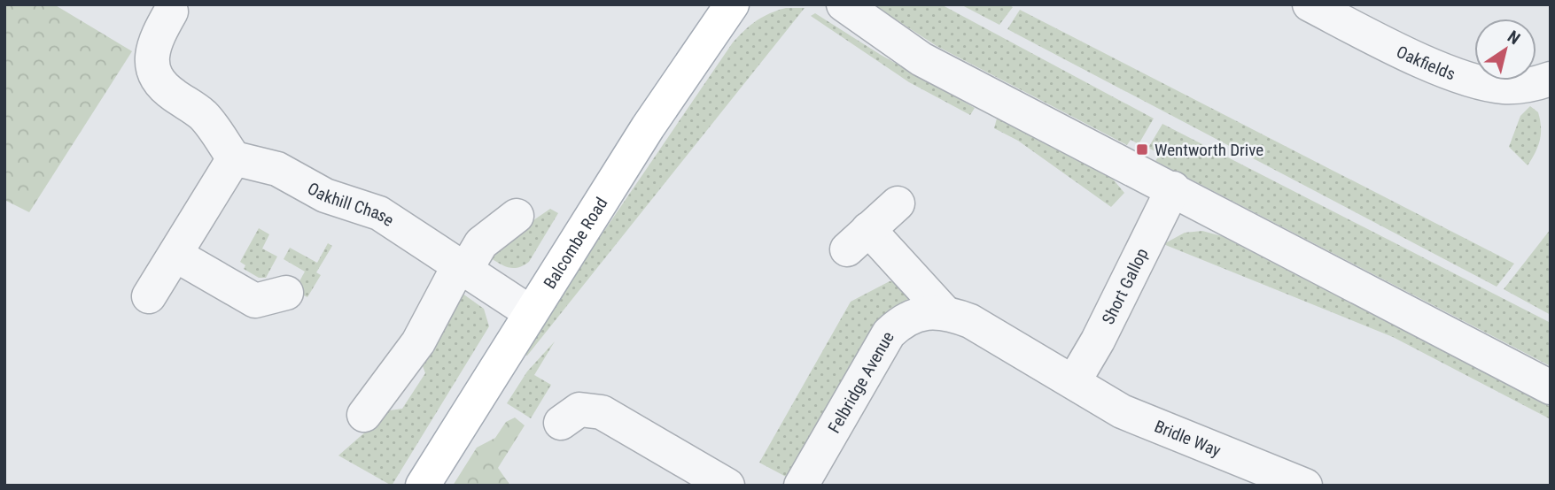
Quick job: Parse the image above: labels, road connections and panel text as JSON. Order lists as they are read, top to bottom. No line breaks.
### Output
{"streets":{"main road":["Balcombe Road"],"street":["Oakfields","Oakhill Chase","Short Gallop","Felbridge Avenue","Bridle Way"]},"crossings":[["Oakhill Chase","Balcombe Road"],["Short Gallop","Bridle Way"]],"places":{"transit":["Wentworth Drive"]},"north":"top right"}
